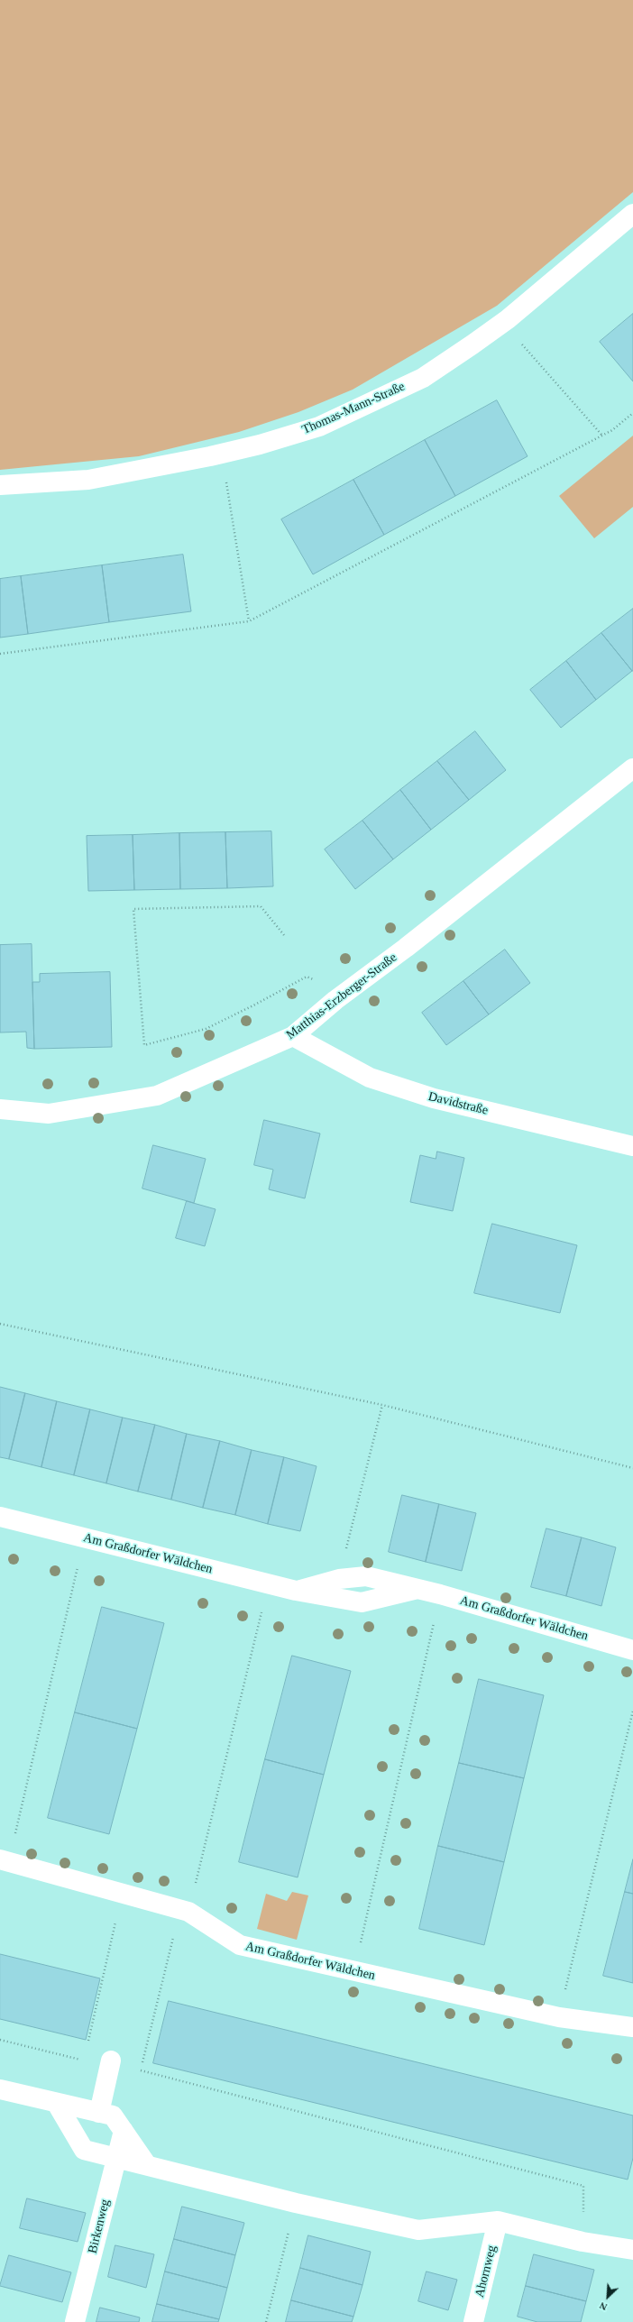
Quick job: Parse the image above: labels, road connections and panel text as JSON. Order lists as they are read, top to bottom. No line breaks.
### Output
{"streets":{"street":["Thomas-Mann-Straße","Matthias-Erzberger-Straße","Davidstraße","Am Graßdorfer Wäldchen","Birkenweg","Ahornweg"]},"crossings":[["Matthias-Erzberger-Straße","Davidstraße"]],"north":"bottom left"}
